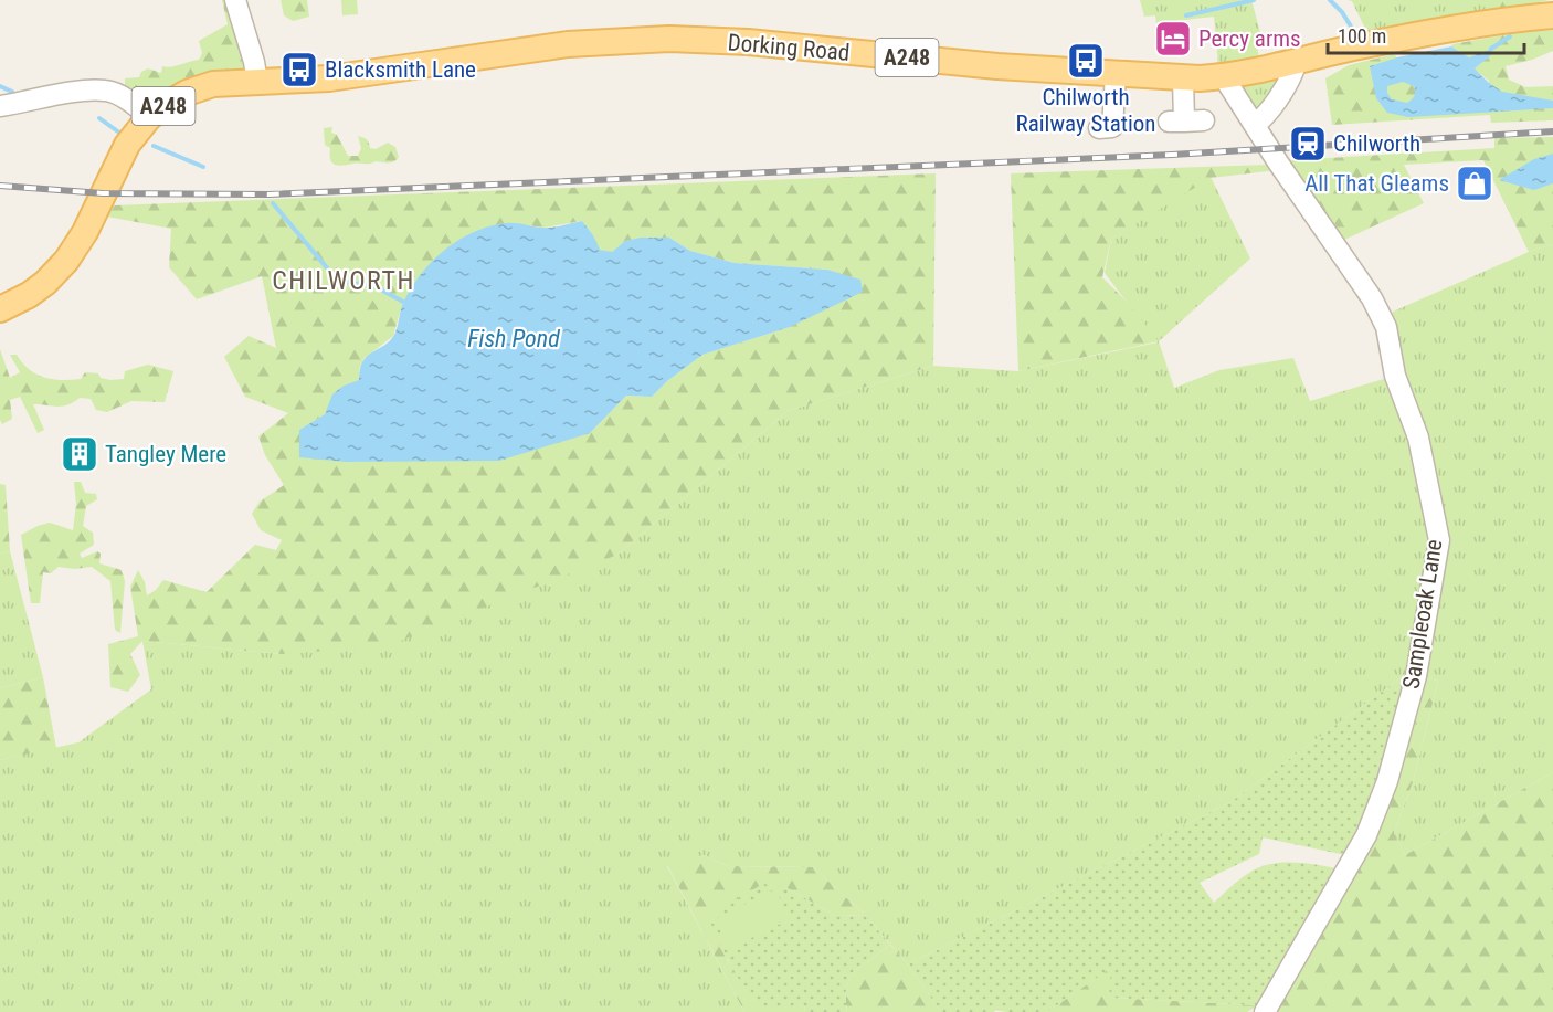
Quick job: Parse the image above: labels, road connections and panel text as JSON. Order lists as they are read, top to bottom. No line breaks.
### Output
{"streets":{"main road":["Dorking Road","A248"],"street":["Sampleoak Lane"]},"crossings":[["Dorking Road","Sampleoak Lane"]],"districts":["CHILWORTH"],"water":["Fish Pond"],"places":{"hotel":["Percy arms"],"bus stop":["Chilworth Railway Station","Blacksmith Lane"],"station":["Chilworth"],"shop":["All That Gleams"],"building":["Tangley Mere"]},"scale_bar":"100 m"}
